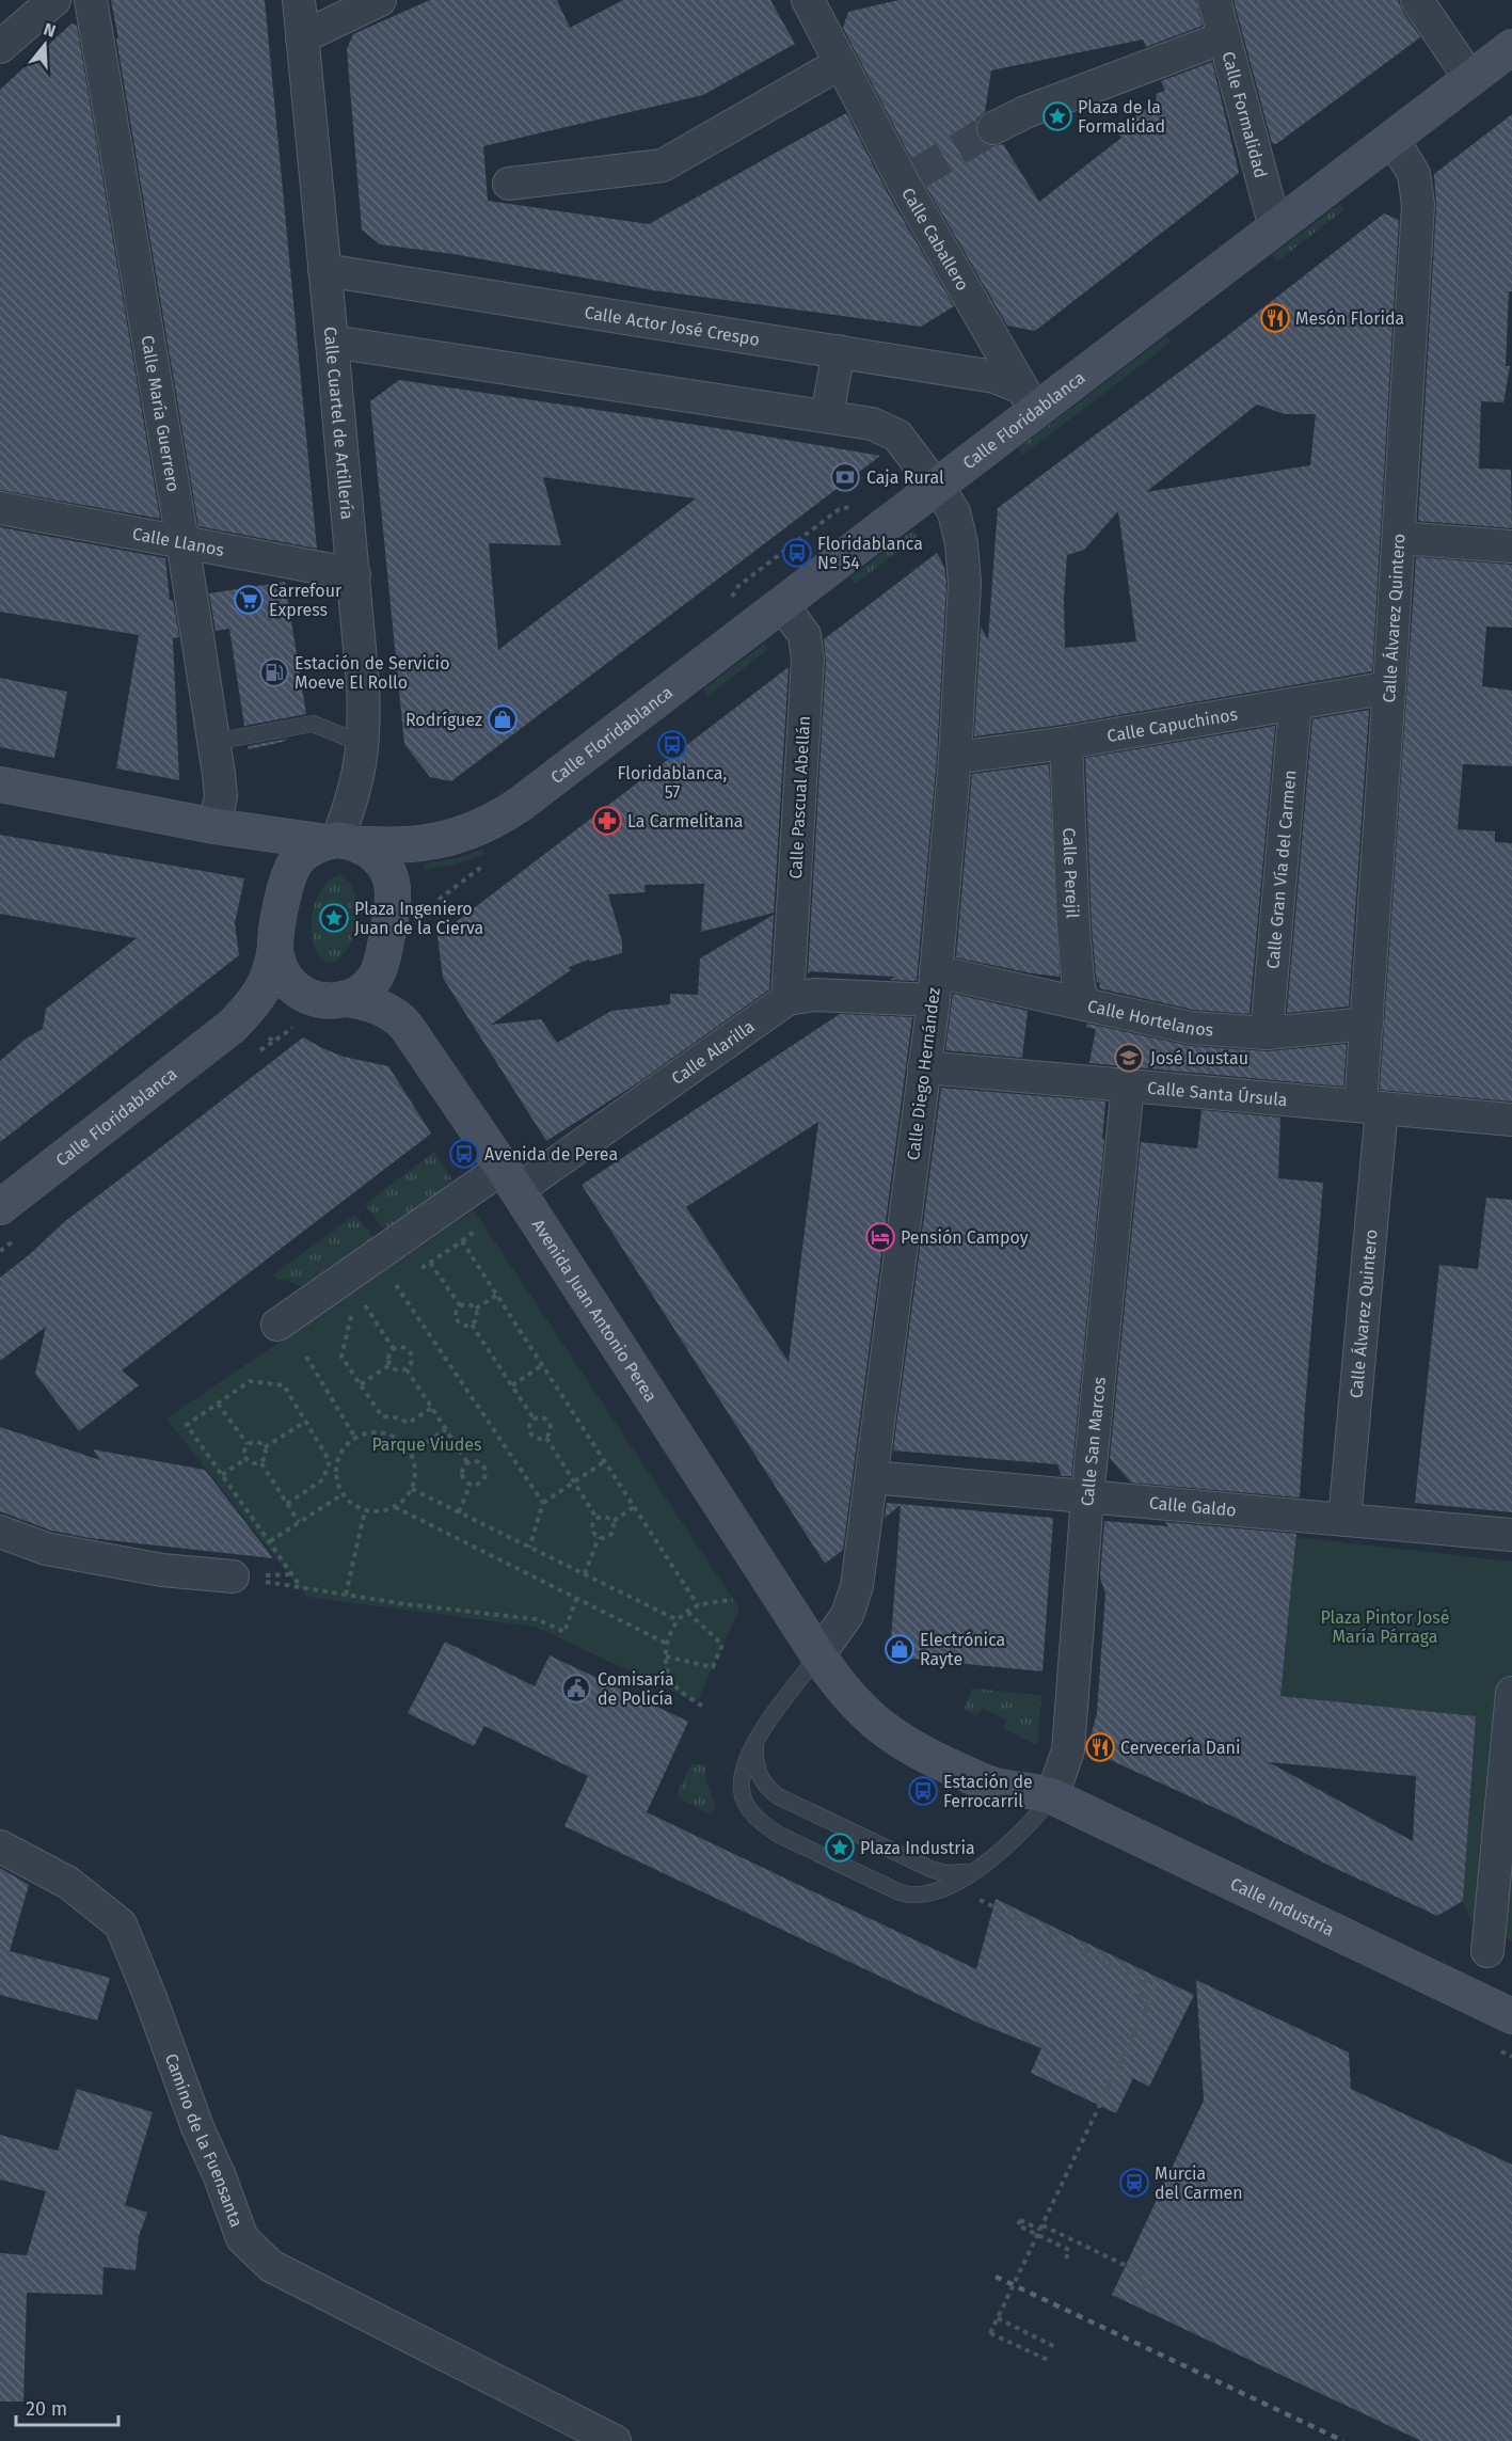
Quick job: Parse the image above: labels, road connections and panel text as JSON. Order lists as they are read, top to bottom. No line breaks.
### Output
{"streets":{"main road":["Calle Floridablanca","Avenida Juan Antonio Perea","Calle Industria"],"street":["Calle Formalidad","Calle Caballero","Calle Actor José Crespo","Calle María Guerrero","Calle Cuartel de Artillería","Calle Llanos","Calle Álvarez Quintero","Calle Capuchinos","Calle Pascual Abellán","Calle Gran Vía del Carmen","Calle Perejil","Calle Hortelanos","Calle Alarilla","Calle Diego Hernández","Calle Santa Úrsula","Calle San Marcos","Calle Galdo","Camino de la Fuensanta"]},"crossings":[["Calle Formalidad","Calle Floridablanca"],["Calle Caballero","Calle Actor José Crespo"],["Calle Caballero","Calle Floridablanca"],["Calle Actor José Crespo","Calle Floridablanca"],["Calle Actor José Crespo","Calle Cuartel de Artillería"],["Calle María Guerrero","Calle Floridablanca"],["Calle María Guerrero","Calle Llanos"],["Calle Floridablanca","Calle Cuartel de Artillería"],["Calle Floridablanca","Calle Álvarez Quintero"],["Calle Floridablanca","Calle Pascual Abellán"],["Calle Floridablanca","Calle Diego Hernández"],["Calle Floridablanca","Avenida Juan Antonio Perea"],["Calle Cuartel de Artillería","Calle Llanos"],["Calle Cuartel de Artillería","Avenida Juan Antonio Perea"],["Calle Álvarez Quintero","Calle Capuchinos"],["Calle Álvarez Quintero","Calle Hortelanos"],["Calle Álvarez Quintero","Calle Santa Úrsula"],["Calle Álvarez Quintero","Calle Galdo"],["Calle Capuchinos","Calle Gran Vía del Carmen"],["Calle Capuchinos","Calle Perejil"],["Calle Capuchinos","Calle Diego Hernández"],["Calle Pascual Abellán","Calle Alarilla"],["Calle Gran Vía del Carmen","Calle Hortelanos"],["Calle Perejil","Calle Hortelanos"],["Calle Hortelanos","Calle Alarilla"],["Calle Hortelanos","Calle Diego Hernández"],["Calle Alarilla","Calle Diego Hernández"],["Calle Alarilla","Avenida Juan Antonio Perea"],["Calle Diego Hernández","Calle Santa Úrsula"],["Calle Diego Hernández","Avenida Juan Antonio Perea"],["Calle Diego Hernández","Calle Galdo"],["Calle Santa Úrsula","Calle San Marcos"],["Calle San Marcos","Calle Galdo"],["Calle San Marcos","Calle Industria"]],"parks":["Parque Viudes","Plaza Pintor José María Párraga"],"places":{"place":["Plaza de la Formalidad","Plaza Ingeniero Juan de la Cierva","Plaza Industria"],"restaurant":["Mesón Florida","Cervecería Dani"],"bank":["Caja Rural"],"bus stop":["Floridablanca Nº 54","Floridablanca, 57","Avenida de Perea","Estación de Ferrocarril"],"supermarket":["Carrefour Express"],"fuel station":["Estación de Servicio Moeve El Rollo"],"shop":["Rodríguez","Electrónica Rayte"],"pharmacy":["La Carmelitana"],"school or university":["José Loustau"],"hotel":["Pensión Campoy"],"public building":["Comisaría de Policía"],"station":["Murcia del Carmen"]},"scale_bar":"20 m","north":"top"}
